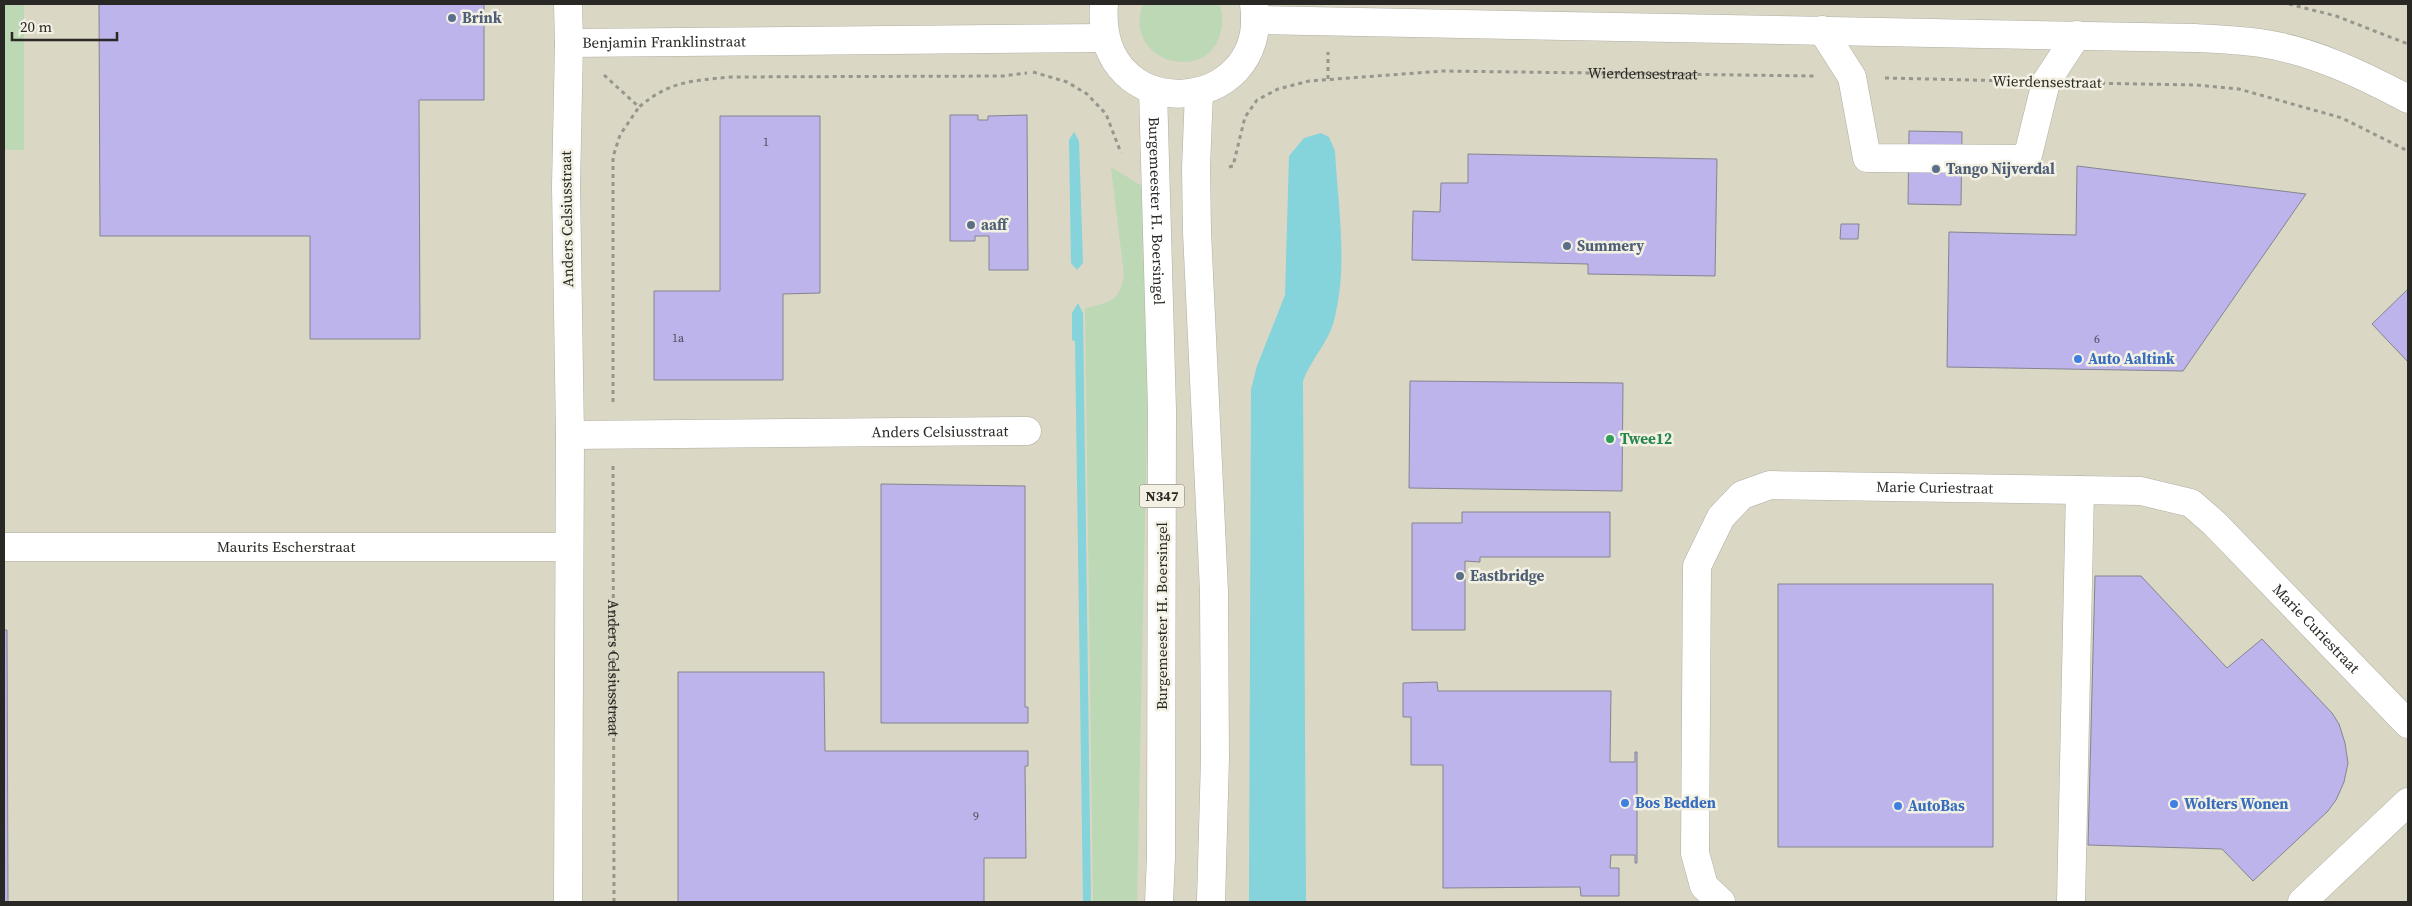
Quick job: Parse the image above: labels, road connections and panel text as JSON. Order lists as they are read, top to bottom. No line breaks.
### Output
{"streets":{"street":["Benjamin Franklinstraat","Burgemeester H. Boersingel","Anders Celsiusstraat","Marie Curiestraat","N347","Maurits Escherstraat"],"path":["Wierdensestraat"]},"crossings":[["Benjamin Franklinstraat","Anders Celsiusstraat"],["Anders Celsiusstraat","Maurits Escherstraat"]],"places":["Brink","Tango Nijverdal","aaff","Summery","Auto Aaltink","Twee12","Eastbridge","Bos Bedden","Wolters Wonen","AutoBas"],"house_numbers":["1","1a","6","9"],"scale_bar":"20 m"}
